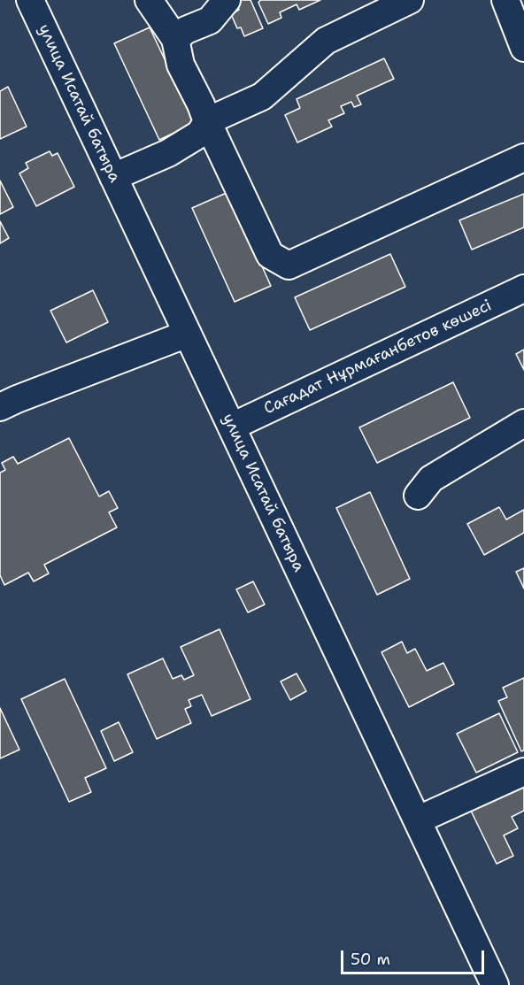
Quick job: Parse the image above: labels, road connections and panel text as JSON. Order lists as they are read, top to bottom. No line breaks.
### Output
{"streets":{"street":["улица Исатай батыра","Сағадат Нұрмағанбетов көшесі"]},"crossings":[["улица Исатай батыра","Сағадат Нұрмағанбетов көшесі"]],"scale_bar":"50 m"}
